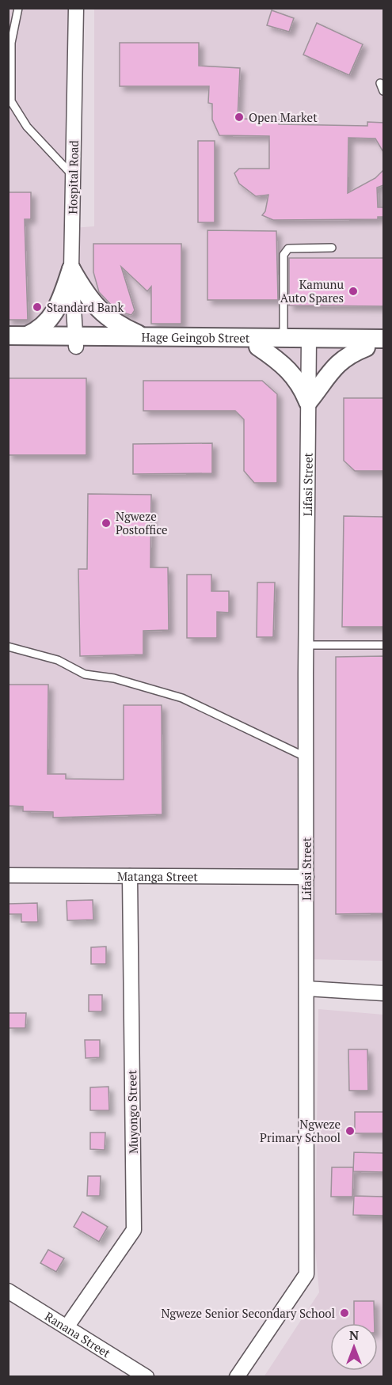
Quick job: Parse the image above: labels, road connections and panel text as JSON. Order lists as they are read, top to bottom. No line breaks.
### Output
{"streets":{"street":["Hospital Road","Hage Geingob Street","Lifasi Street","Matanga Street","Muyongo Street","Ranana Street"]},"crossings":[["Hospital Road","Hage Geingob Street"],["Hage Geingob Street","Lifasi Street"],["Lifasi Street","Matanga Street"],["Matanga Street","Muyongo Street"],["Muyongo Street","Ranana Street"]],"places":["Open Market","Kamunu Auto Spares","Standard Bank","Ngweze Postoffice","Ngweze Primary School","Ngweze Senior Secondary School"],"north":"top"}
